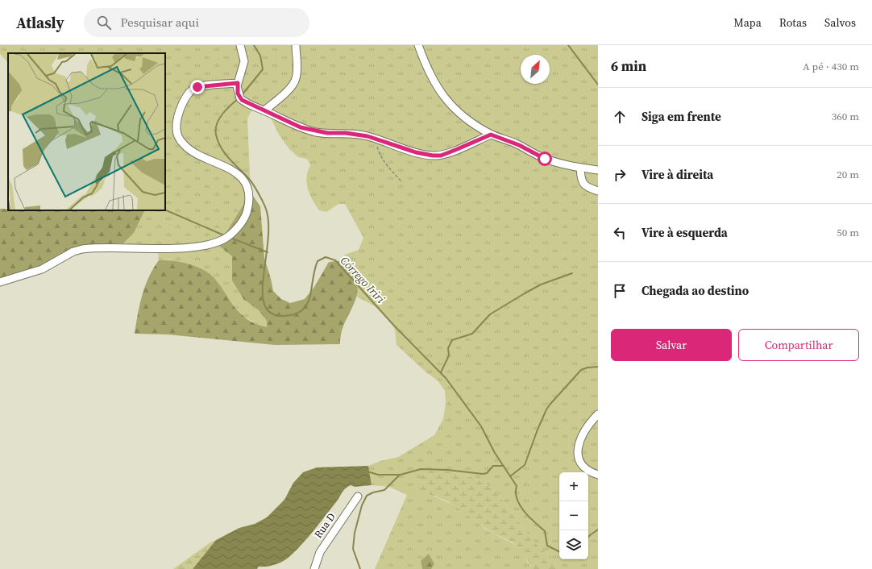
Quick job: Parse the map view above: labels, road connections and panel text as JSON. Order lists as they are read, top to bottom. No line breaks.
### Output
{"streets":{"street":["Rua D"]},"water":["Córrego Iriri"],"north":"top right","page":{"header":"Atlasly","search":"Pesquisar aqui","nav":["Mapa","Rotas","Salvos"],"heading":["6 min","A pé · 430 m"],"list":[["Siga em frente","360 m"],["Vire à direita","20 m"],["Vire à esquerda","50 m"],"Chegada ao destino"],"buttons":["Salvar","Compartilhar"],"map_buttons":["+","−"]}}
